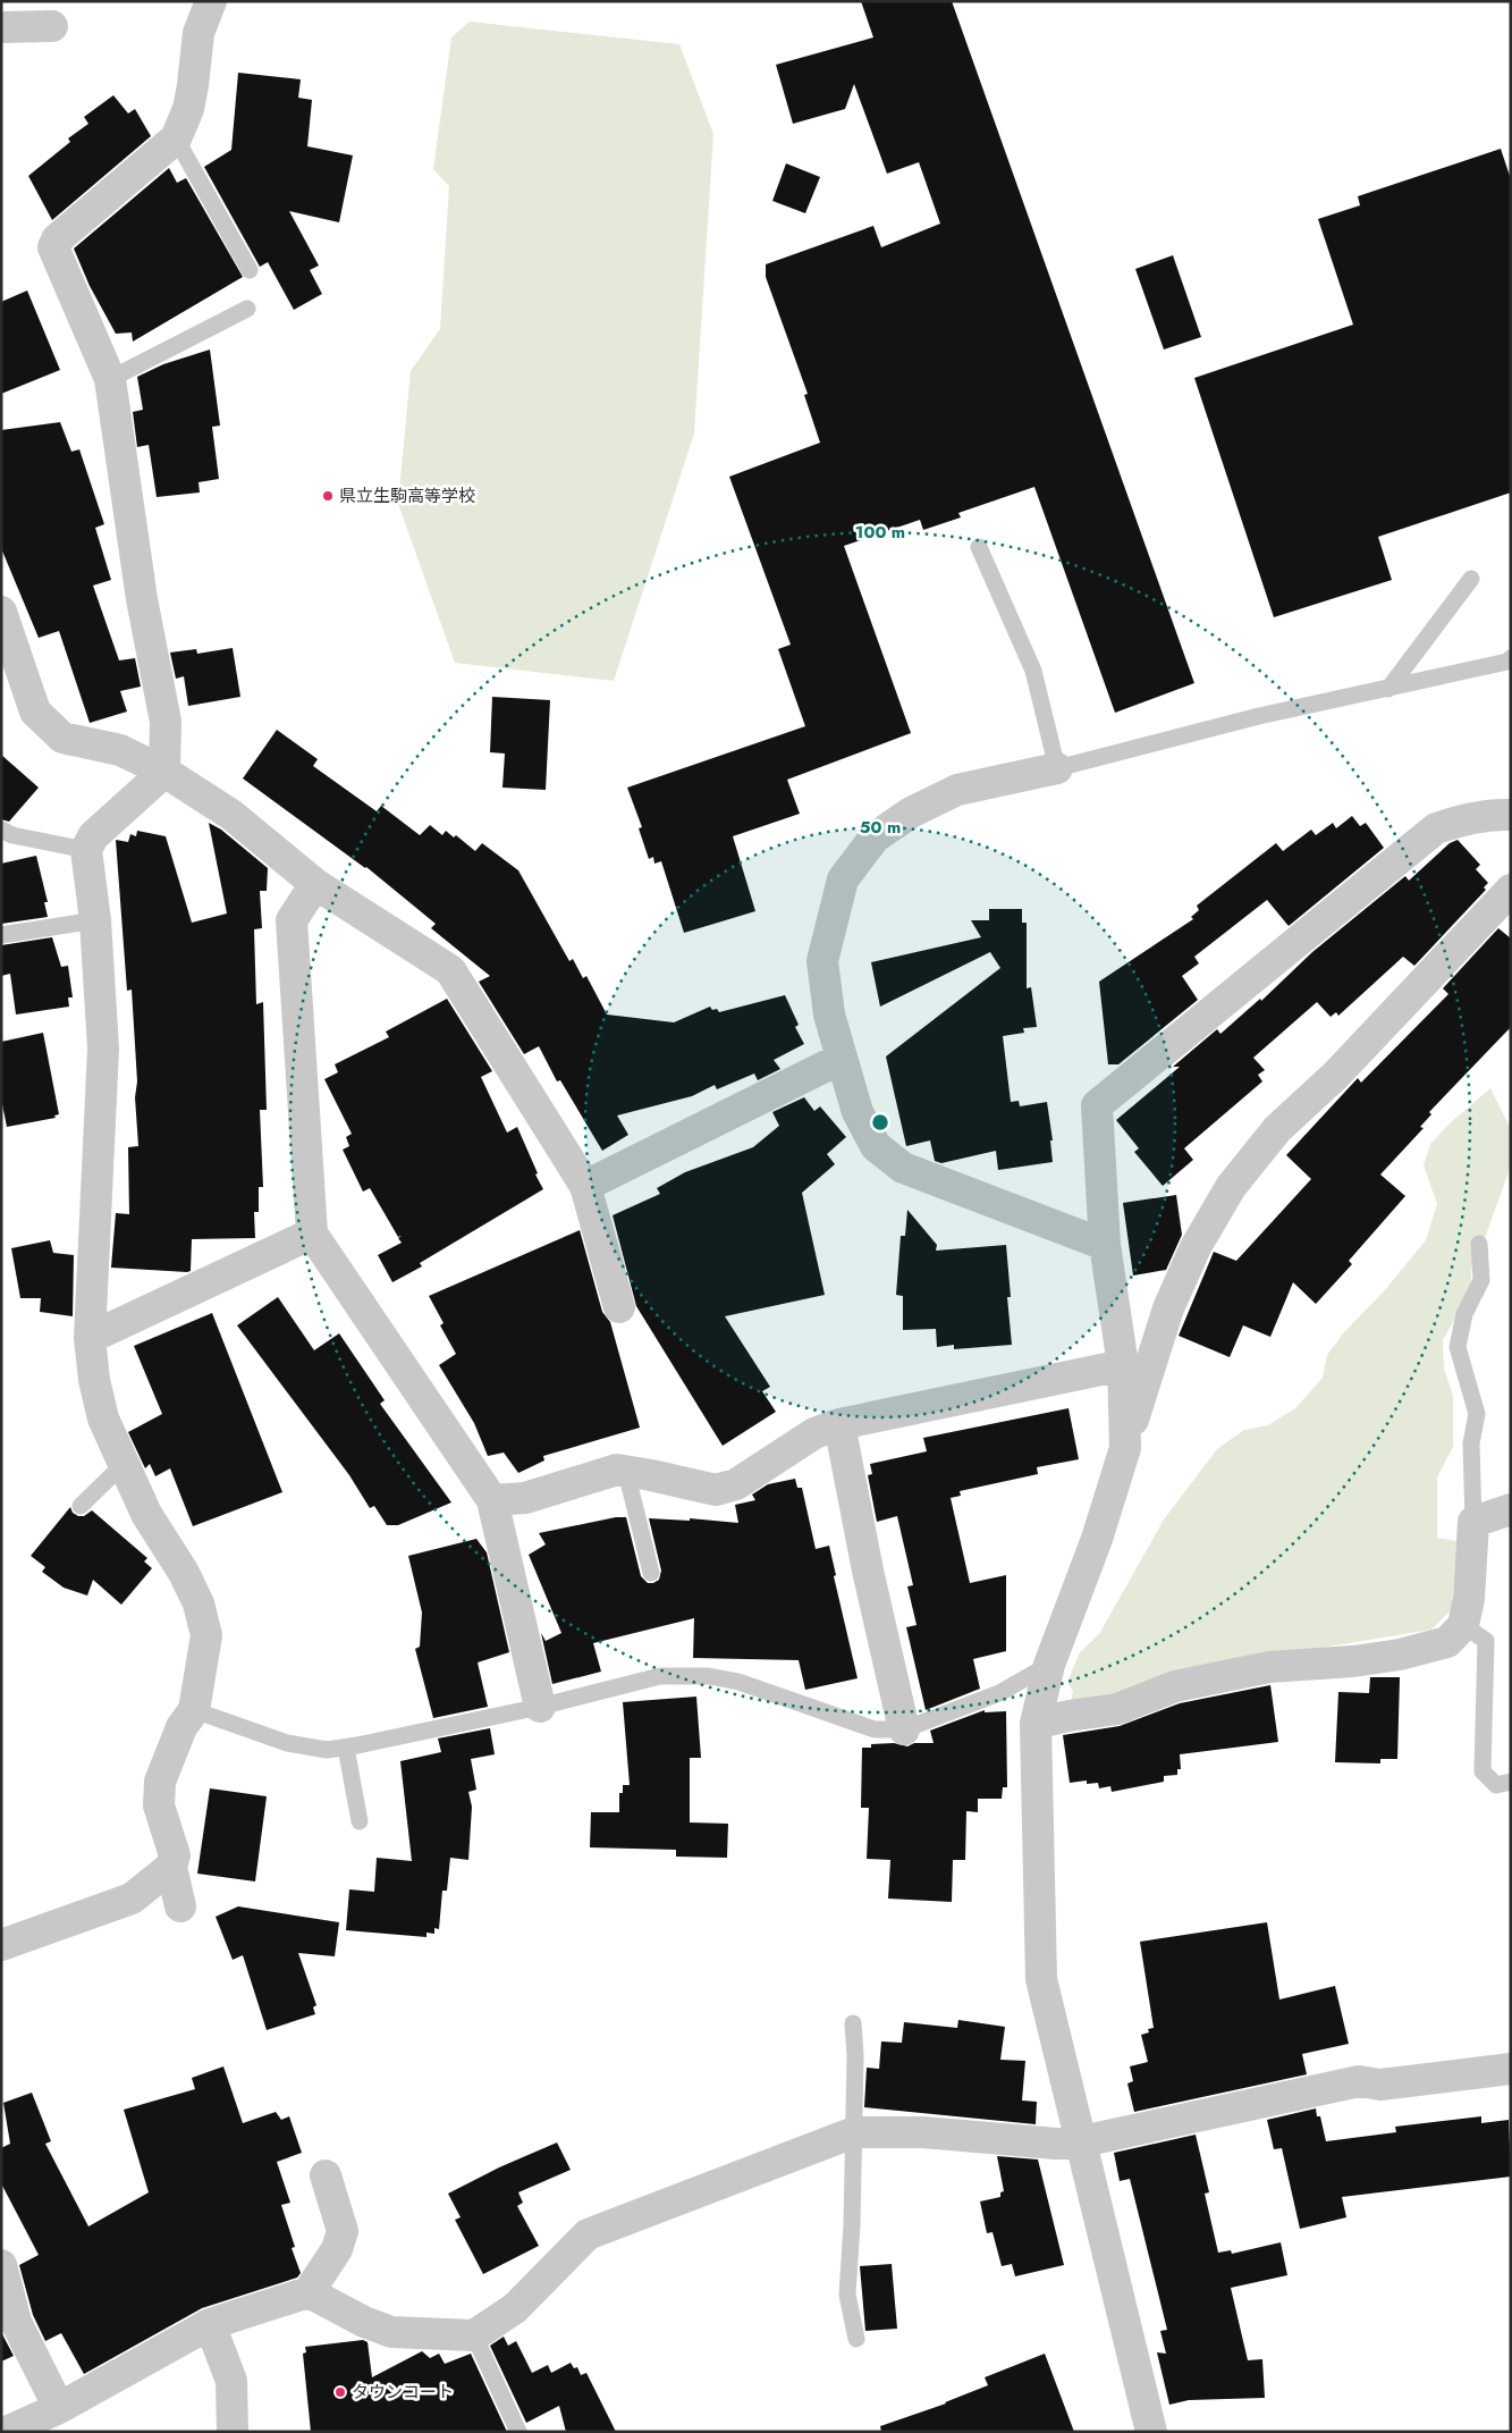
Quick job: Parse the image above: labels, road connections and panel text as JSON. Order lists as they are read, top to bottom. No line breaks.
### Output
{"places":["県立生駒高等学校","タウンコート"],"rings":["100 m","50 m"]}
